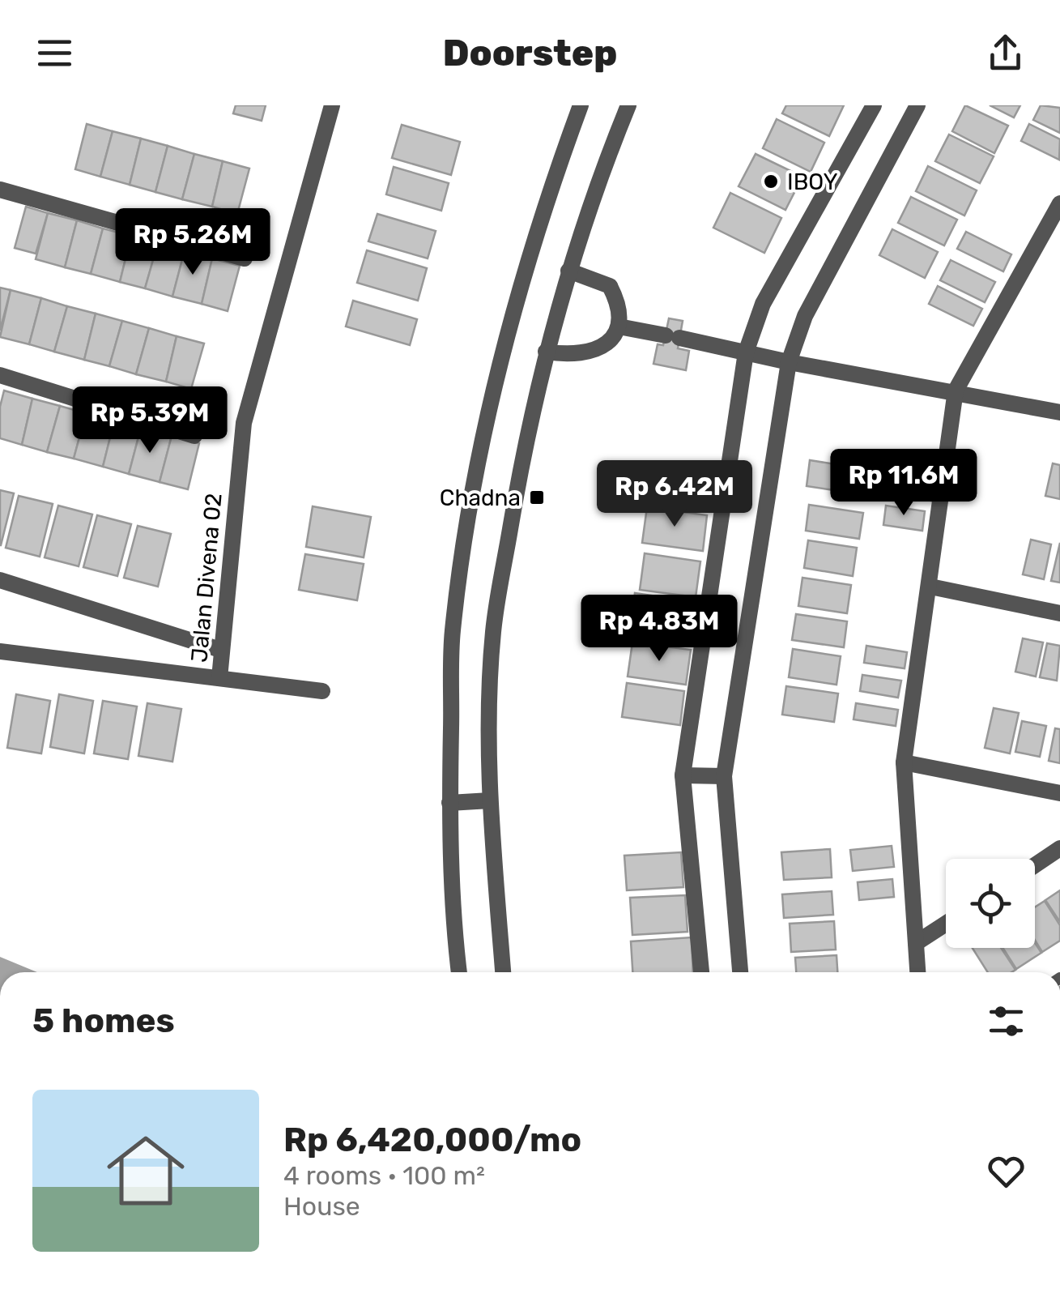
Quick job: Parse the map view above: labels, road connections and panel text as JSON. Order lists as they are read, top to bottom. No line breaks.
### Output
{"streets":{"street":["Jalan Divena 02"]},"places":{"other":["IBOY"],"transit":["Chadna"]},"page":{"header":"Doorstep","price":["Rp 5.26M","Rp 5.39M","Rp 11.6M","Rp 6.42M","Rp 4.83M"],"heading":"5 homes","list":[{"name":"Rp 6,420,000/mo","note":"4 rooms · 100 m² · House"}]}}
